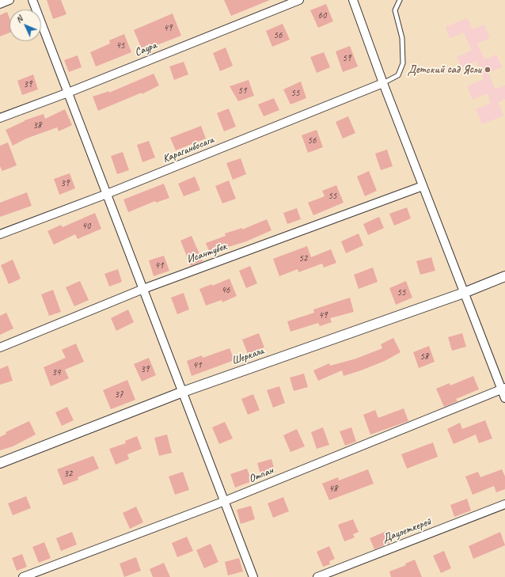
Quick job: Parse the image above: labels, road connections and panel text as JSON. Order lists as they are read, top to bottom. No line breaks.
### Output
{"streets":{"street":["Саура","Караганбосага","Исантубек","Шеркала","Отпан","Даулеткерей"]},"places":["Детский сад Ясли"],"house_numbers":["60","49","56","45","59","39","51","55","38","56","39","55","40","52","41","46","55","49","58","41","39","34","37","32","48"],"north":"top left"}
